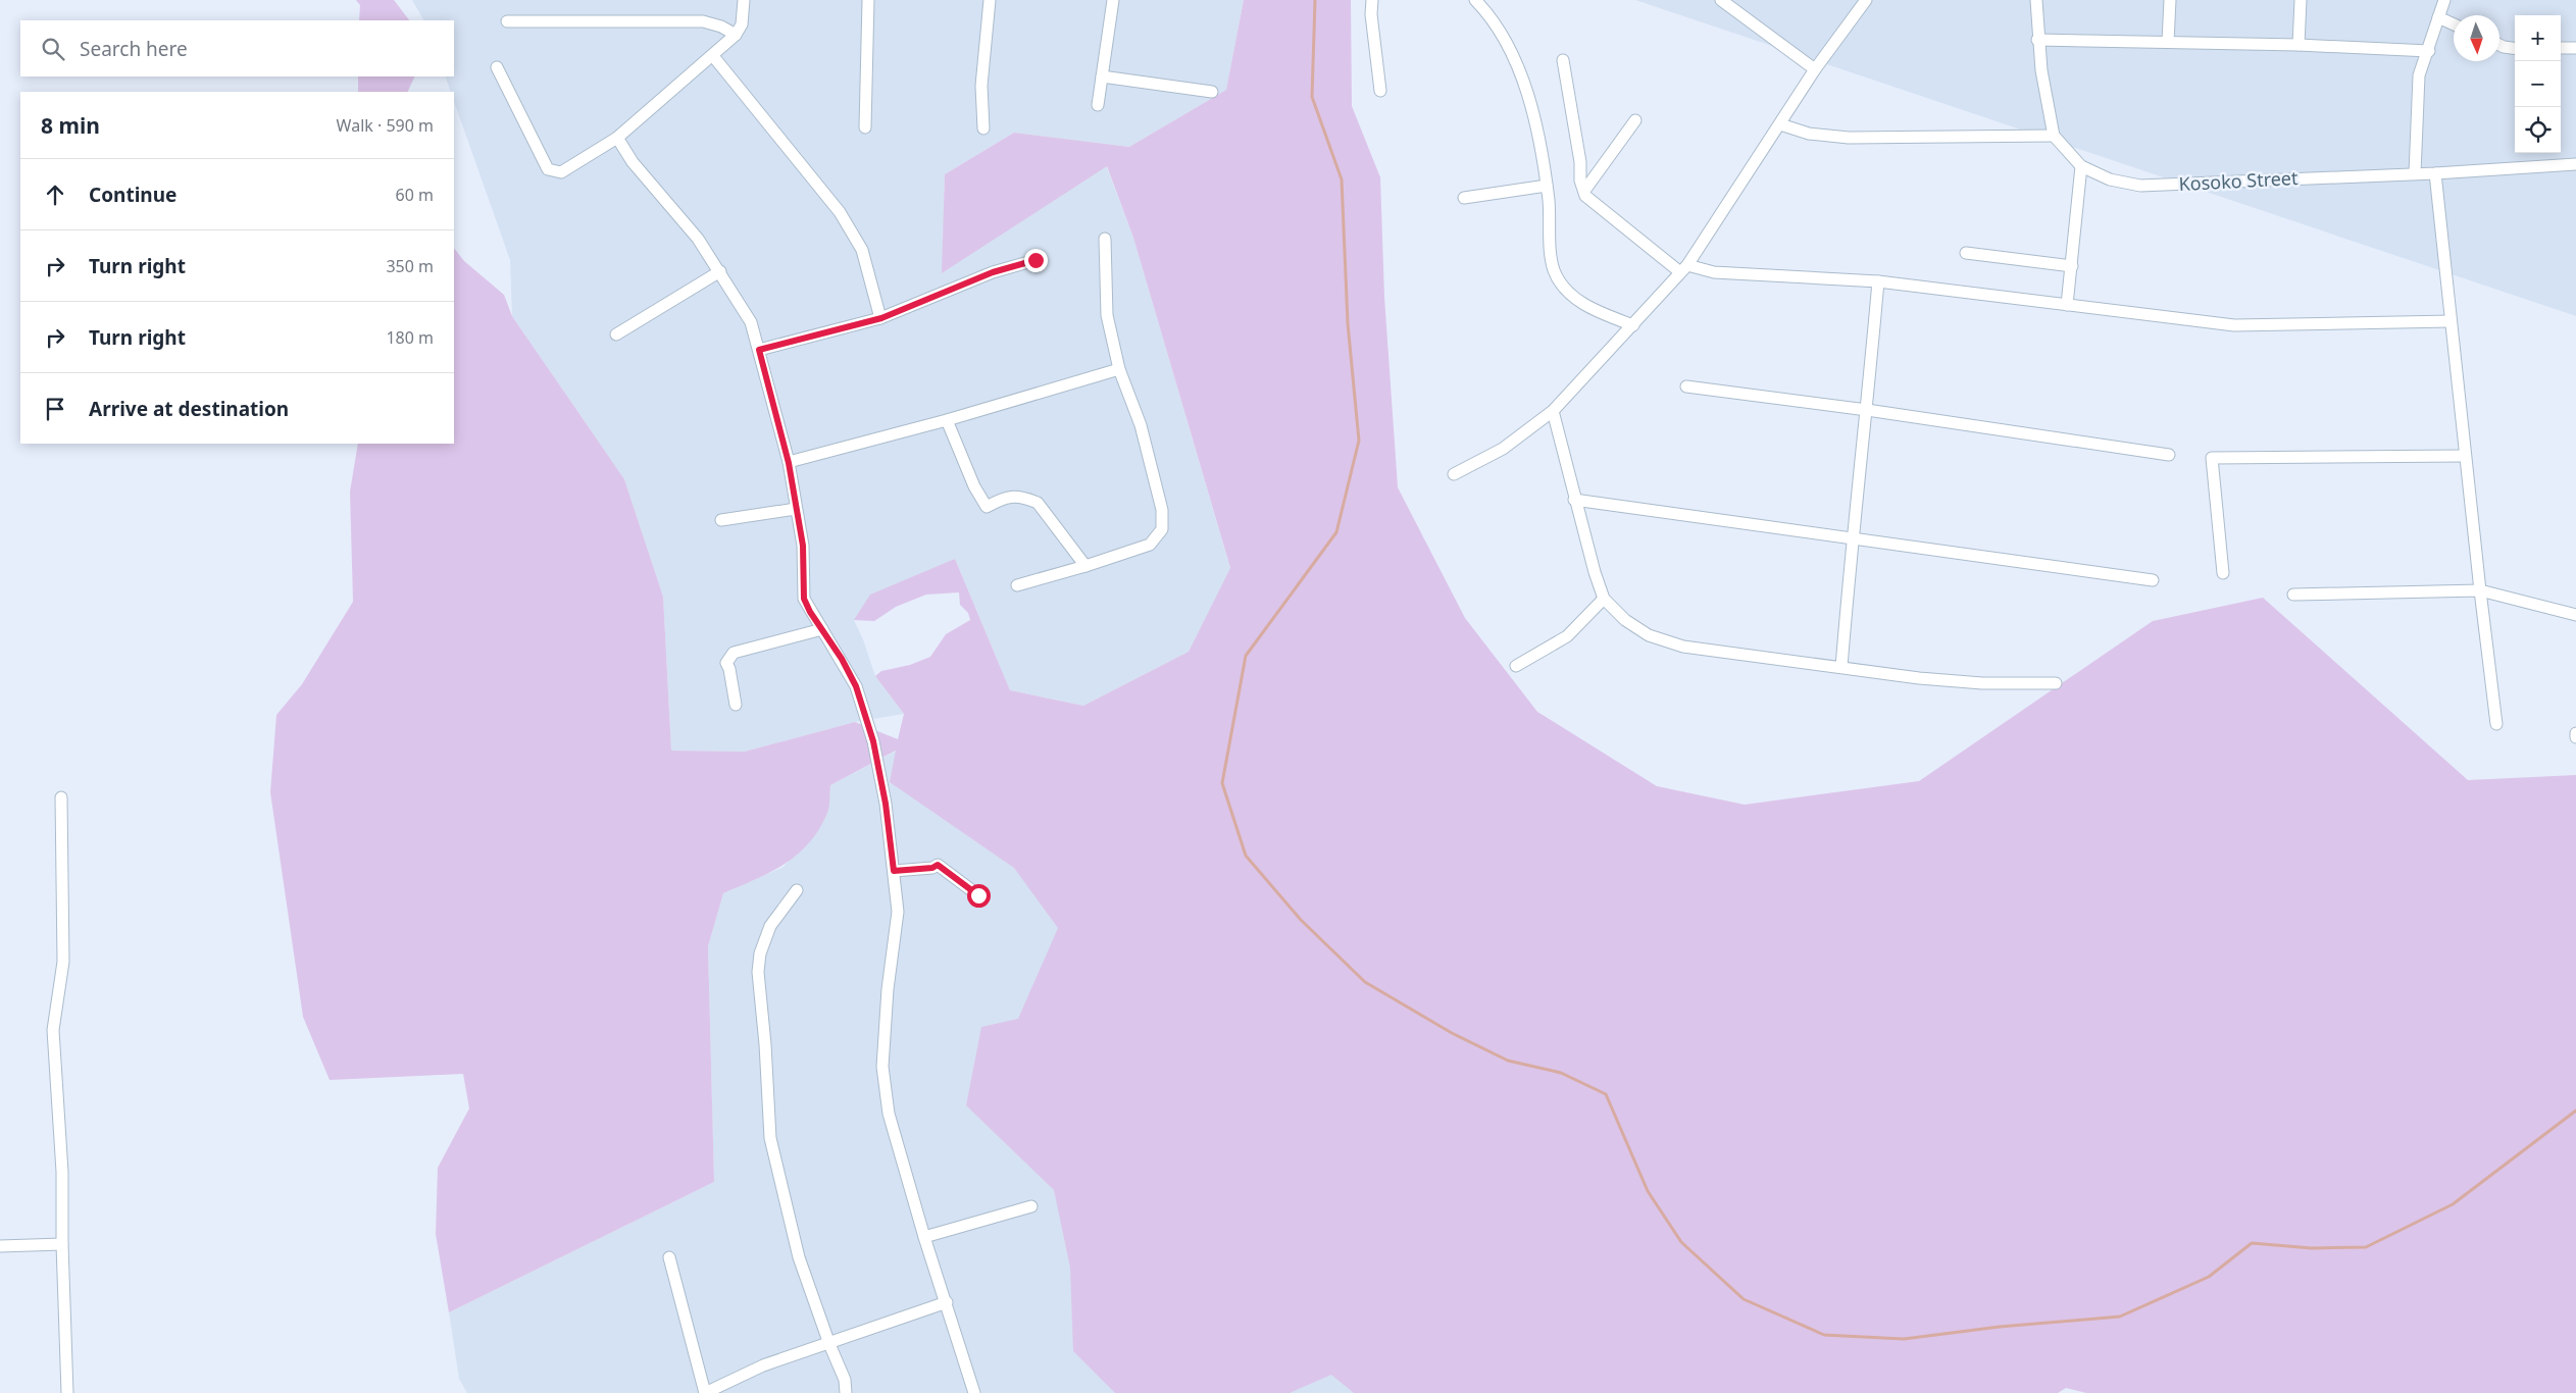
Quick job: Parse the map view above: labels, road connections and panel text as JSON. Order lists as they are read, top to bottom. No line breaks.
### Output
{"streets":{"street":["Kosoko Street"]},"north":"bottom","page":{"map_buttons":["+","−"],"search":"Search here","heading":["8 min","Walk · 590 m"],"list":[["Continue","60 m"],["Turn right","350 m"],["Turn right","180 m"],"Arrive at destination"]}}
